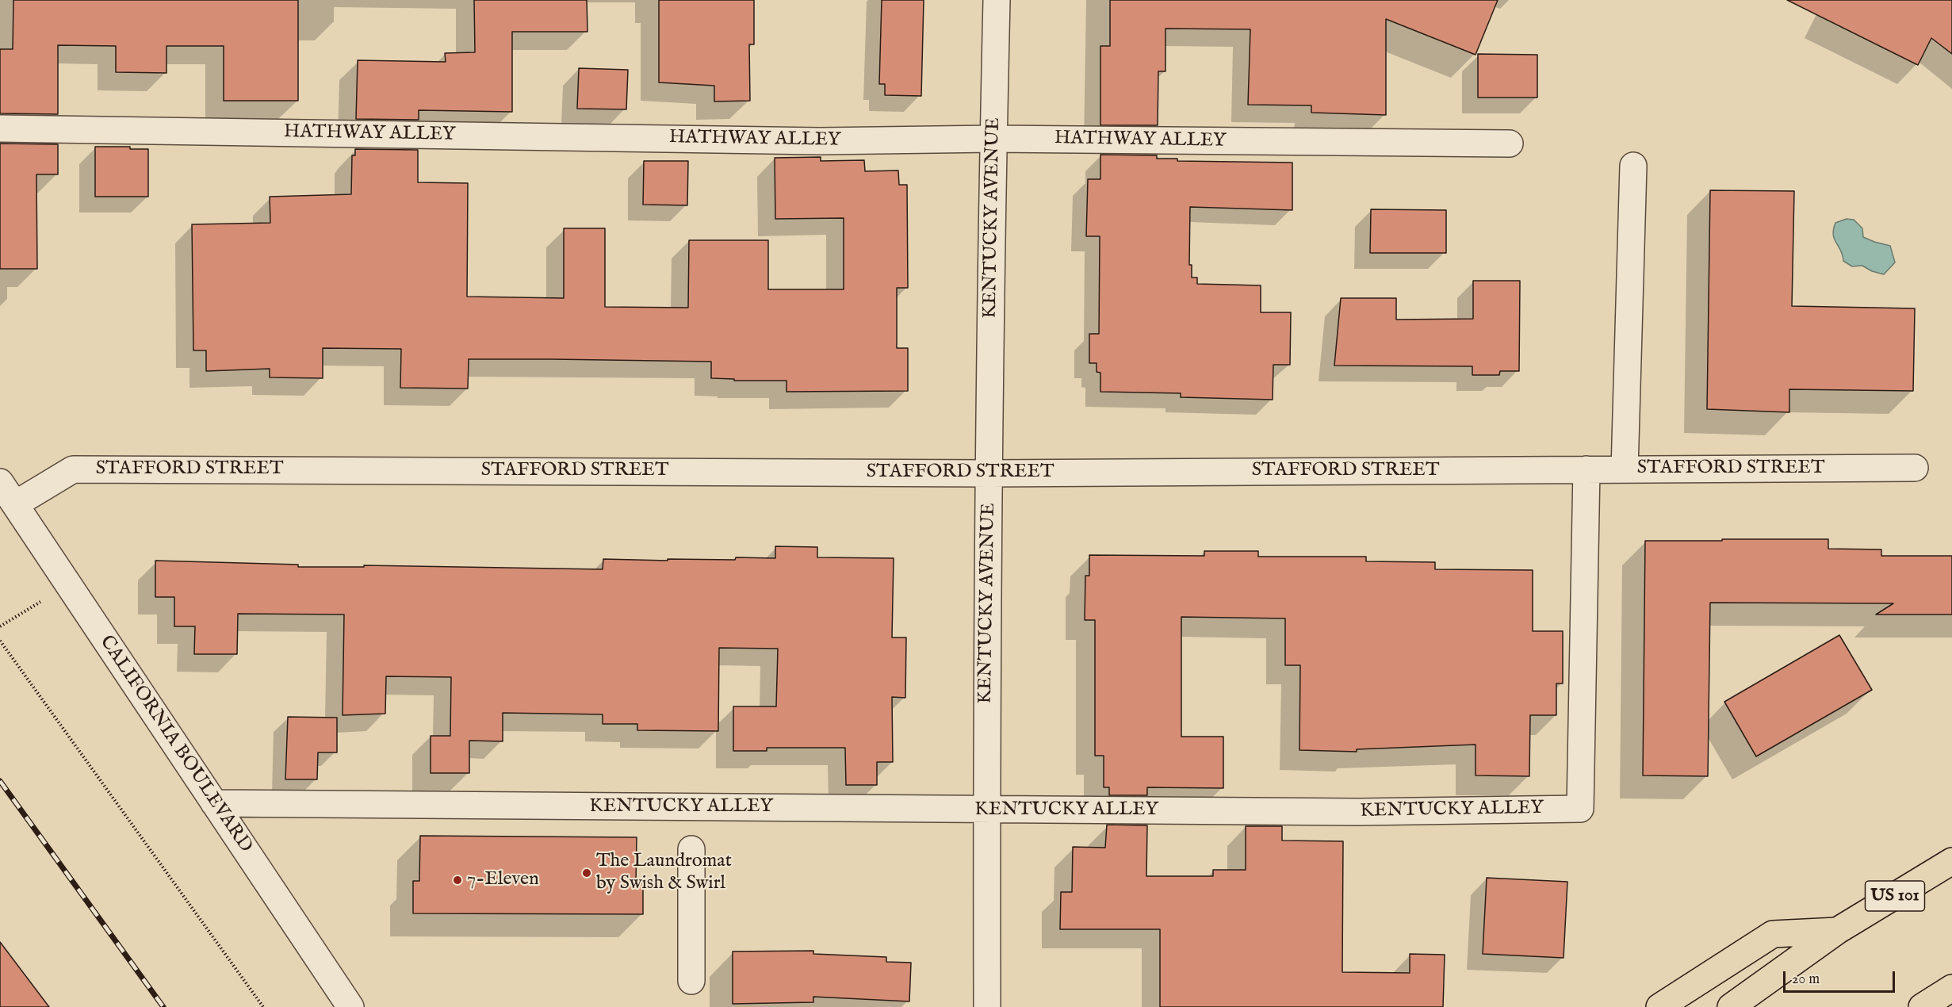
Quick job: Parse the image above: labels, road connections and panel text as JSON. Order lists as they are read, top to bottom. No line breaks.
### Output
{"streets":{"highway":["US 101"],"street":["HATHWAY ALLEY","KENTUCKY AVENUE","STAFFORD STREET","CALIFORNIA BOULEVARD","KENTUCKY ALLEY"]},"crossings":[["HATHWAY ALLEY","KENTUCKY AVENUE"],["KENTUCKY AVENUE","STAFFORD STREET"],["KENTUCKY AVENUE","KENTUCKY ALLEY"],["STAFFORD STREET","CALIFORNIA BOULEVARD"],["STAFFORD STREET","KENTUCKY ALLEY"],["CALIFORNIA BOULEVARD","KENTUCKY ALLEY"]],"places":["The Laundromat by Swish & Swirl","7-Eleven"],"scale_bar":"20 m"}
